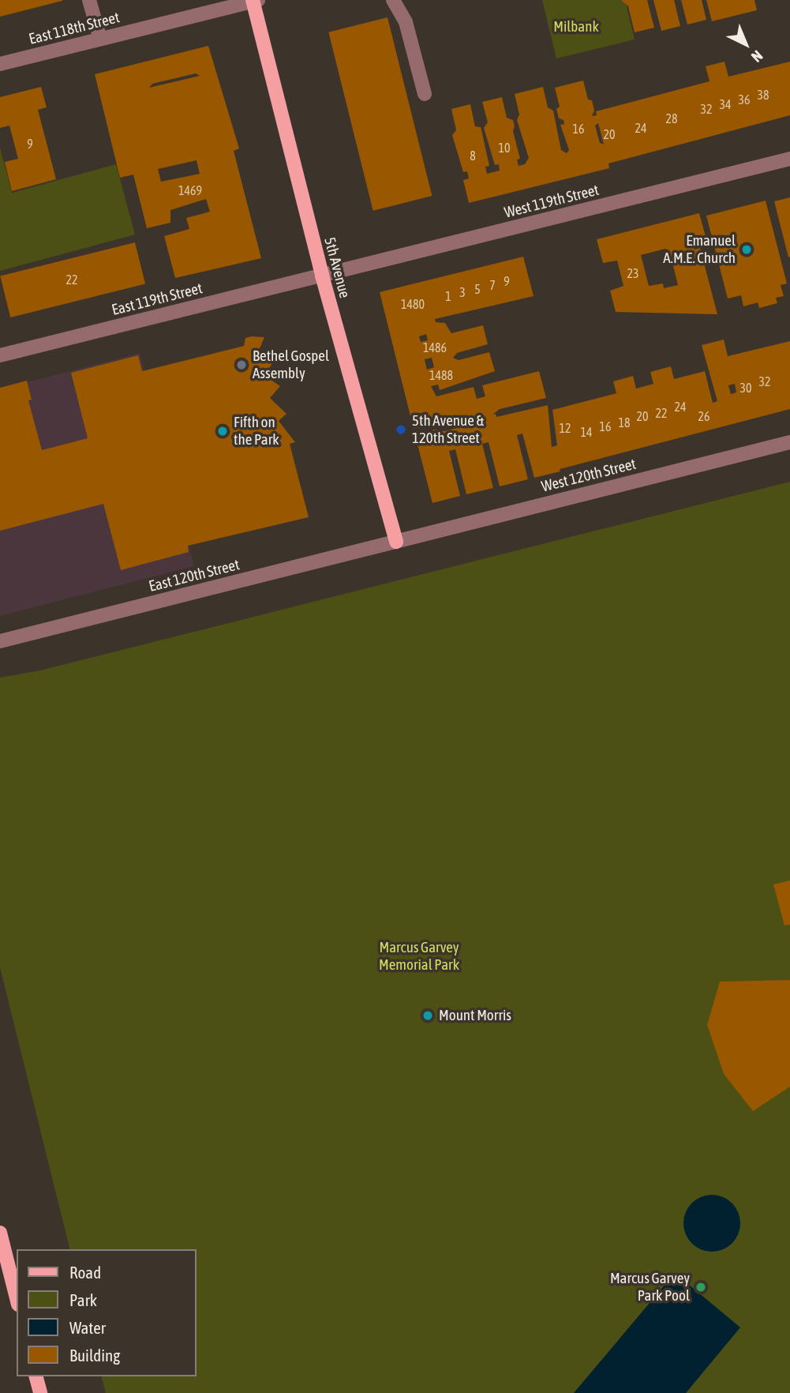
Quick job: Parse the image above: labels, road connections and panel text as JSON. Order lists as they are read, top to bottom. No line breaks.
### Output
{"streets":{"main road":["5th Avenue"],"street":["East 118th Street","West 119th Street","East 119th Street","West 120th Street","East 120th Street"]},"crossings":[["East 118th Street","5th Avenue"],["West 119th Street","5th Avenue"],["West 119th Street","East 119th Street"],["5th Avenue","East 119th Street"],["5th Avenue","West 120th Street"],["5th Avenue","East 120th Street"],["West 120th Street","East 120th Street"]],"parks":["Milbank","Marcus Garvey Memorial Park"],"places":["Emanuel A.M.E. Church","Bethel Gospel Assembly","5th Avenue & 120th Street","Fifth on the Park","Mount Morris","Marcus Garvey Park Pool"],"house_numbers":["38","36","34","32","28","24","16","20","9","10","8","1469","23","22","9","7","5","3","1","1480","1486","1488","32","30","24","22","20","26","18","16","12","14"],"legend":["Road","Park","Water","Building"],"north":"bottom right"}
